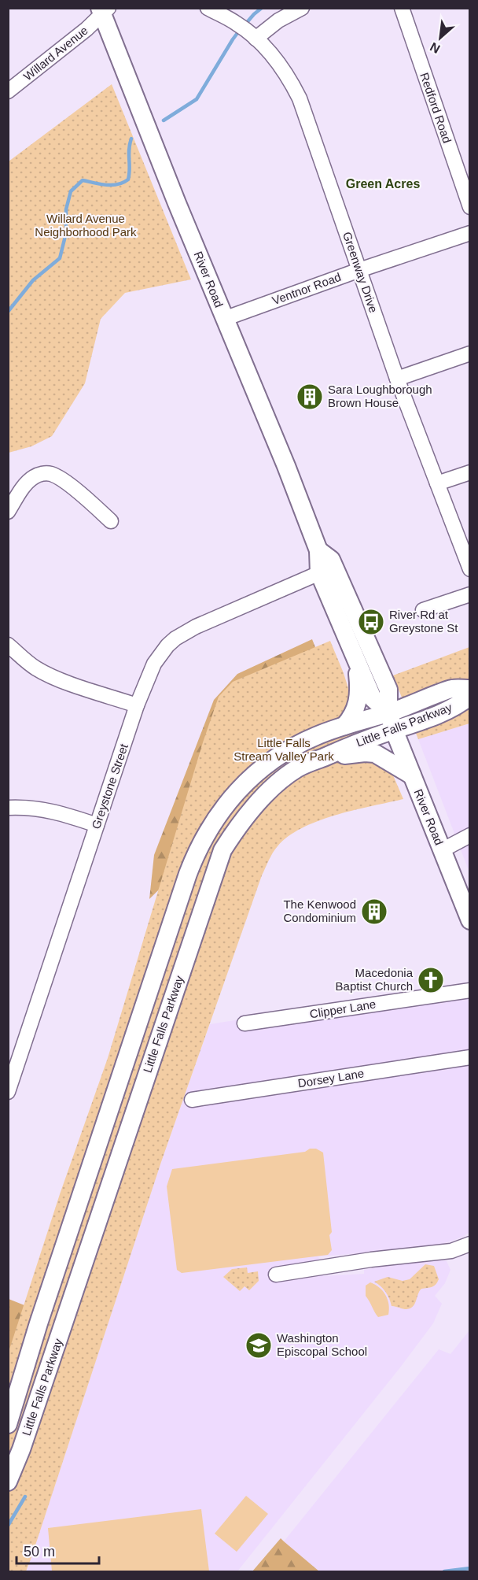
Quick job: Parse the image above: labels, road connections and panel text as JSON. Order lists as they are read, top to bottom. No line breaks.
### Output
{"streets":{"main road":["River Road","Little Falls Parkway"],"street":["Willard Avenue","Redford Road","Greenway Drive","Ventnor Road","Greystone Street","Clipper Lane","Dorsey Lane"]},"crossings":[["Willard Avenue","River Road"],["Greenway Drive","Ventnor Road"],["River Road","Ventnor Road"],["River Road","Little Falls Parkway"],["River Road","Greystone Street"]],"districts":["Green Acres"],"parks":["Willard Avenue Neighborhood Park","Little Falls Stream Valley Park"],"places":{"building":["Sara Loughborough Brown House","The Kenwood Condominium"],"bus stop":["River Rd at Greystone St"],"church":["Macedonia Baptist Church"],"school or university":["Washington Episcopal School"]},"scale_bar":"50 m","north":"bottom left"}
